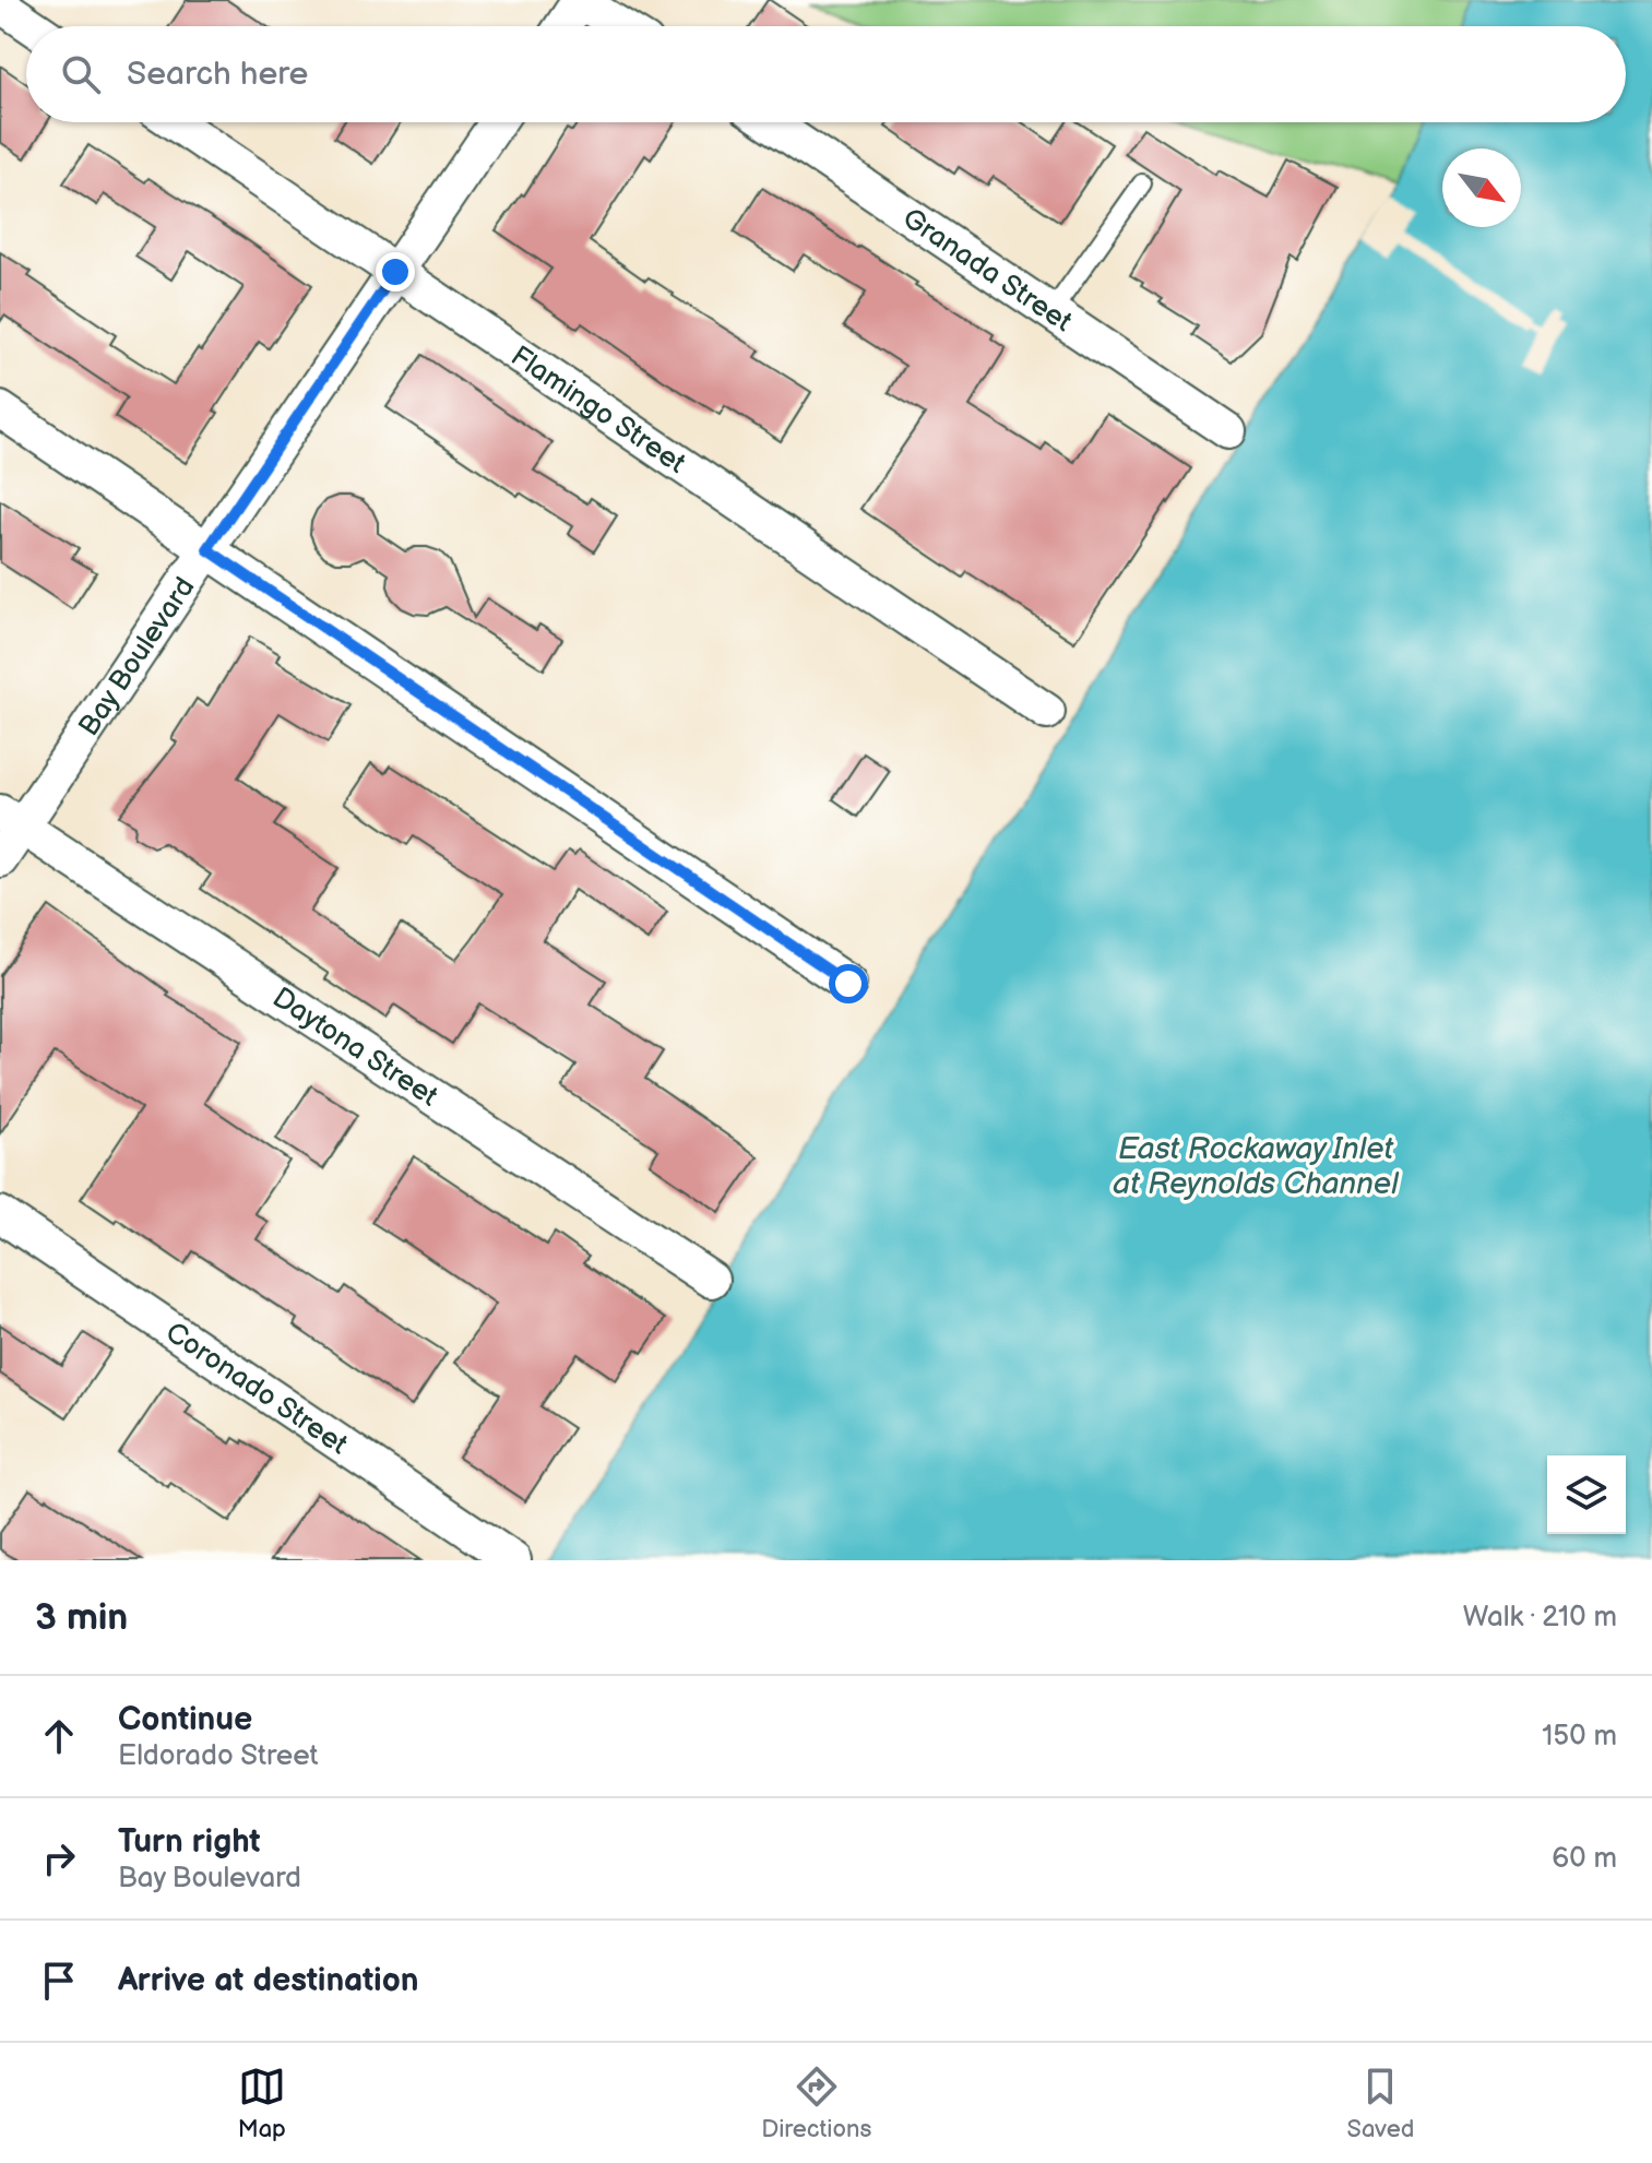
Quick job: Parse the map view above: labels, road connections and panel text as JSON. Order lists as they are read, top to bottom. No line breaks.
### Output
{"streets":{"street":["Granada Street","Flamingo Street","Bay Boulevard","Daytona Street","Coronado Street"]},"crossings":[["Flamingo Street","Bay Boulevard"],["Bay Boulevard","Daytona Street"]],"water":["East Rockaway Inlet at Reynolds Channel"],"north":"bottom right","page":{"search":"Search here","heading":["3 min","Walk · 210 m"],"list":[["Continue","Eldorado Street","150 m"],["Turn right","Bay Boulevard","60 m"],"Arrive at destination"],"nav":["Map","Directions","Saved"]}}
